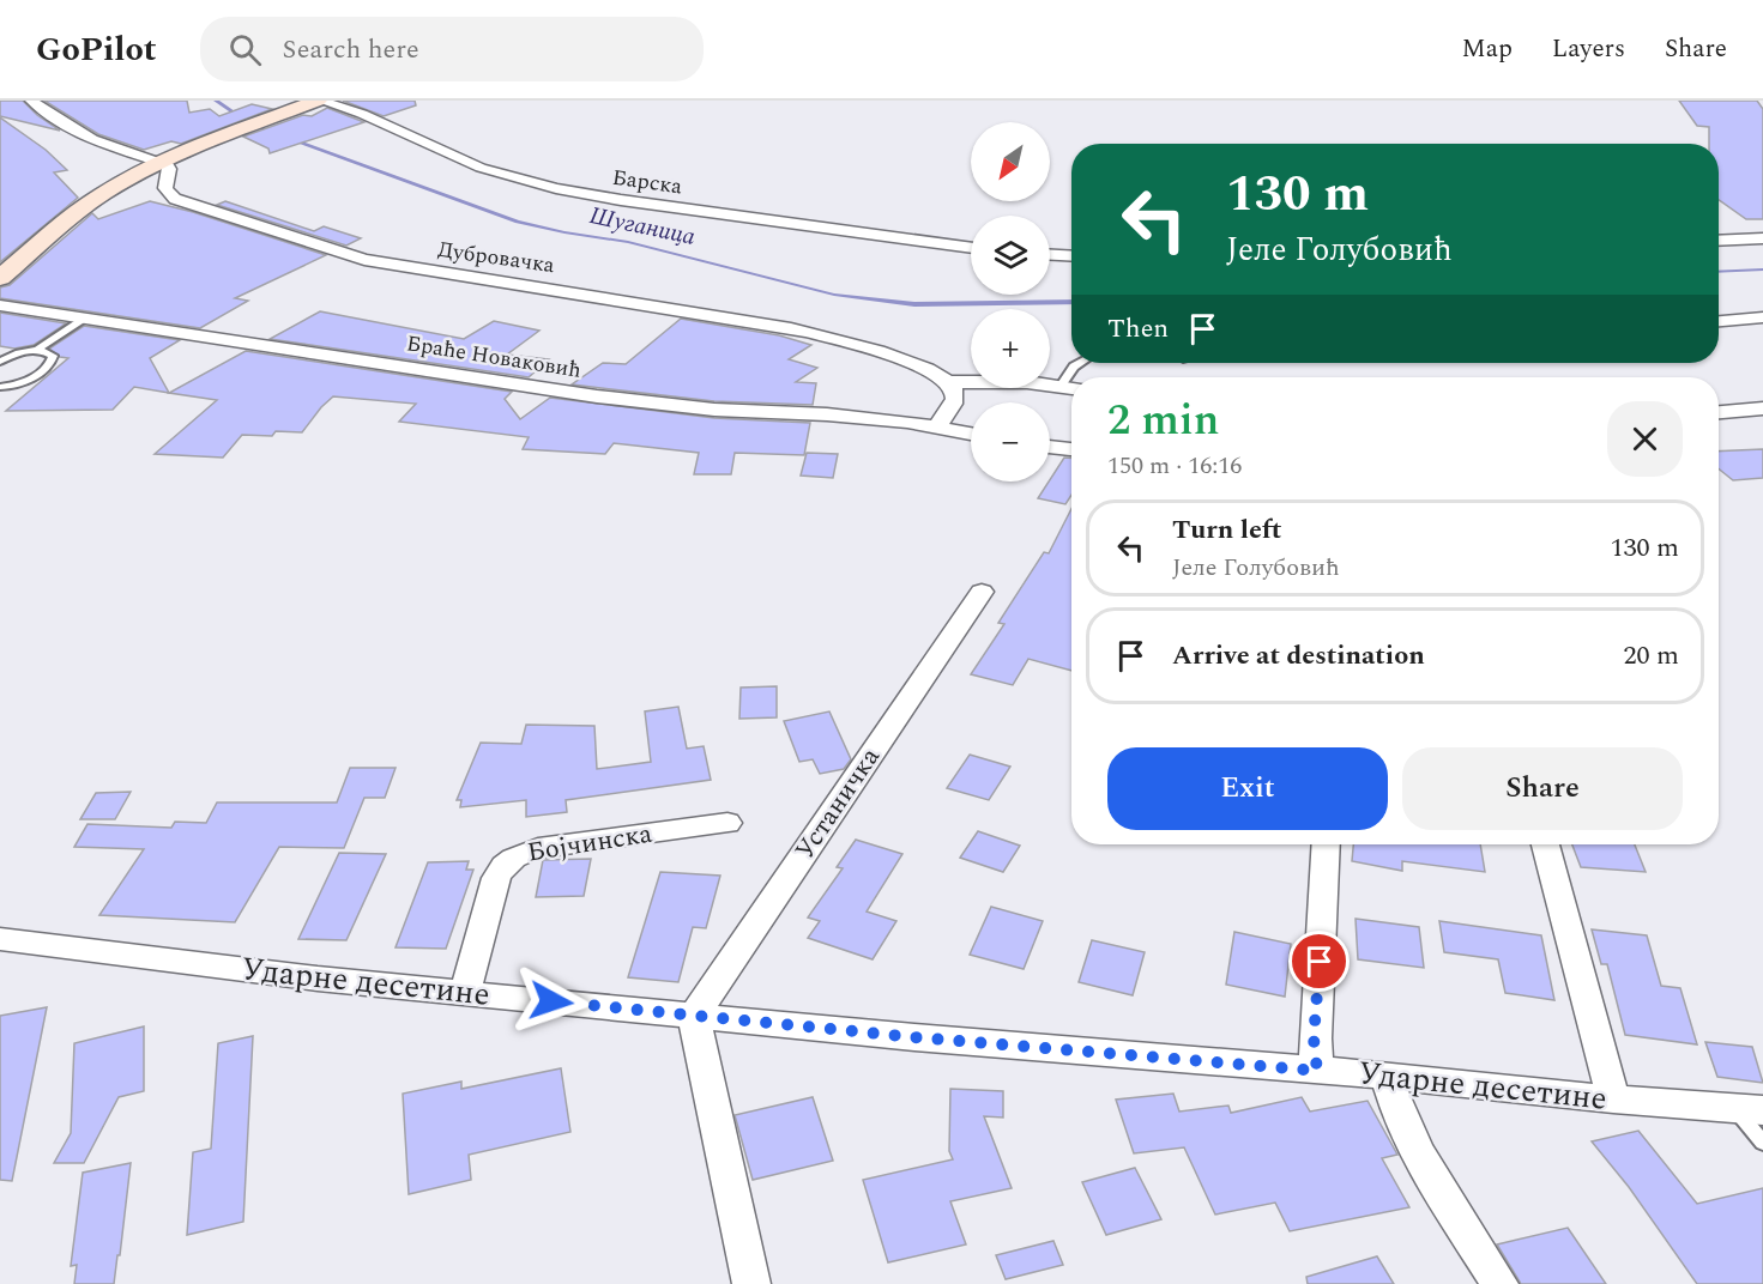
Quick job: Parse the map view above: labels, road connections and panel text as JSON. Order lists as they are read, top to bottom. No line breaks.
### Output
{"streets":{"street":["Барска","Дубровачка","Браће Новаковић","Устаничка","Бојчинска","Ударне десетине"]},"crossings":[["Устаничка","Ударне десетине"],["Бојчинска","Ударне десетине"]],"water":["Шуганица"],"north":"bottom left","page":{"header":"GoPilot","search":"Search here","nav":["Map","Layers","Share"],"map_buttons":["+","−"],"turn":["130 m","Јеле Голубовић"],"then":"Then","heading":["2 min","150 m · 16:16"],"list":[{"name":"Turn left","note":"Јеле Голубовић","value":"130 m"},{"name":"Arrive at destination","value":"20 m"}],"buttons":["Exit","Share"]}}
